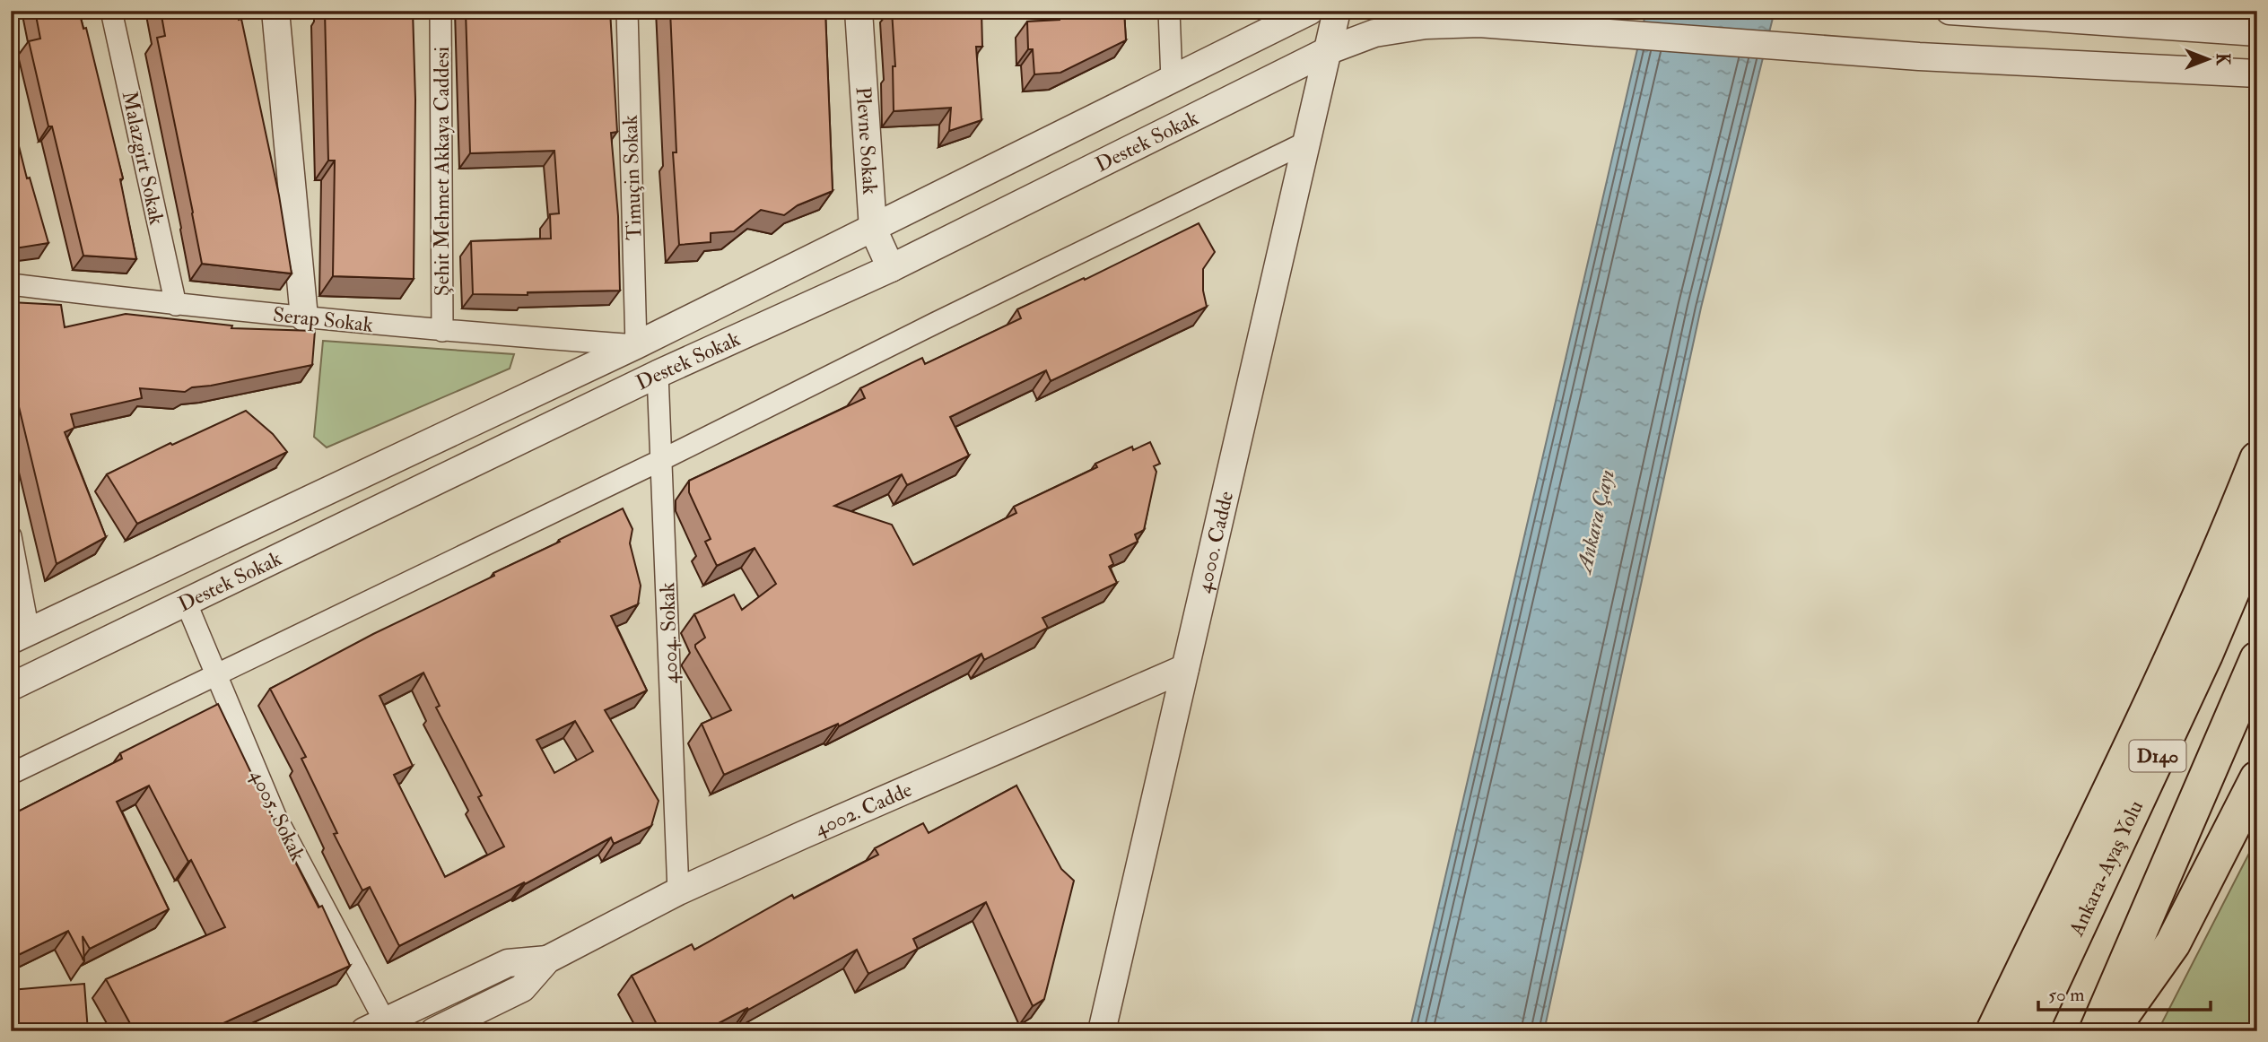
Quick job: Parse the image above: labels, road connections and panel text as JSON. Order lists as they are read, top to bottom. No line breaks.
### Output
{"streets":{"highway":["D140","Ankara-Ayaş Yolu"],"street":["Destek Sokak","Plevne Sokak","Malazgirt Sokak","Şehit Mehmet Akkaya Caddesi","Timuçin Sokak","Serap Sokak","4000. Cadde","4004. Sokak","4002. Cadde","4005. Sokak"]},"crossings":[["Destek Sokak","Plevne Sokak"],["Destek Sokak","Timuçin Sokak"],["Destek Sokak","Serap Sokak"],["Destek Sokak","4000. Cadde"],["Destek Sokak","4004. Sokak"],["Destek Sokak","4005. Sokak"],["Malazgirt Sokak","Serap Sokak"],["Şehit Mehmet Akkaya Caddesi","Serap Sokak"],["Timuçin Sokak","Serap Sokak"],["4000. Cadde","4002. Cadde"],["4004. Sokak","4002. Cadde"],["4002. Cadde","4005. Sokak"]],"water":["Ankara Çayı"],"scale_bar":"50 m","north":"right"}
